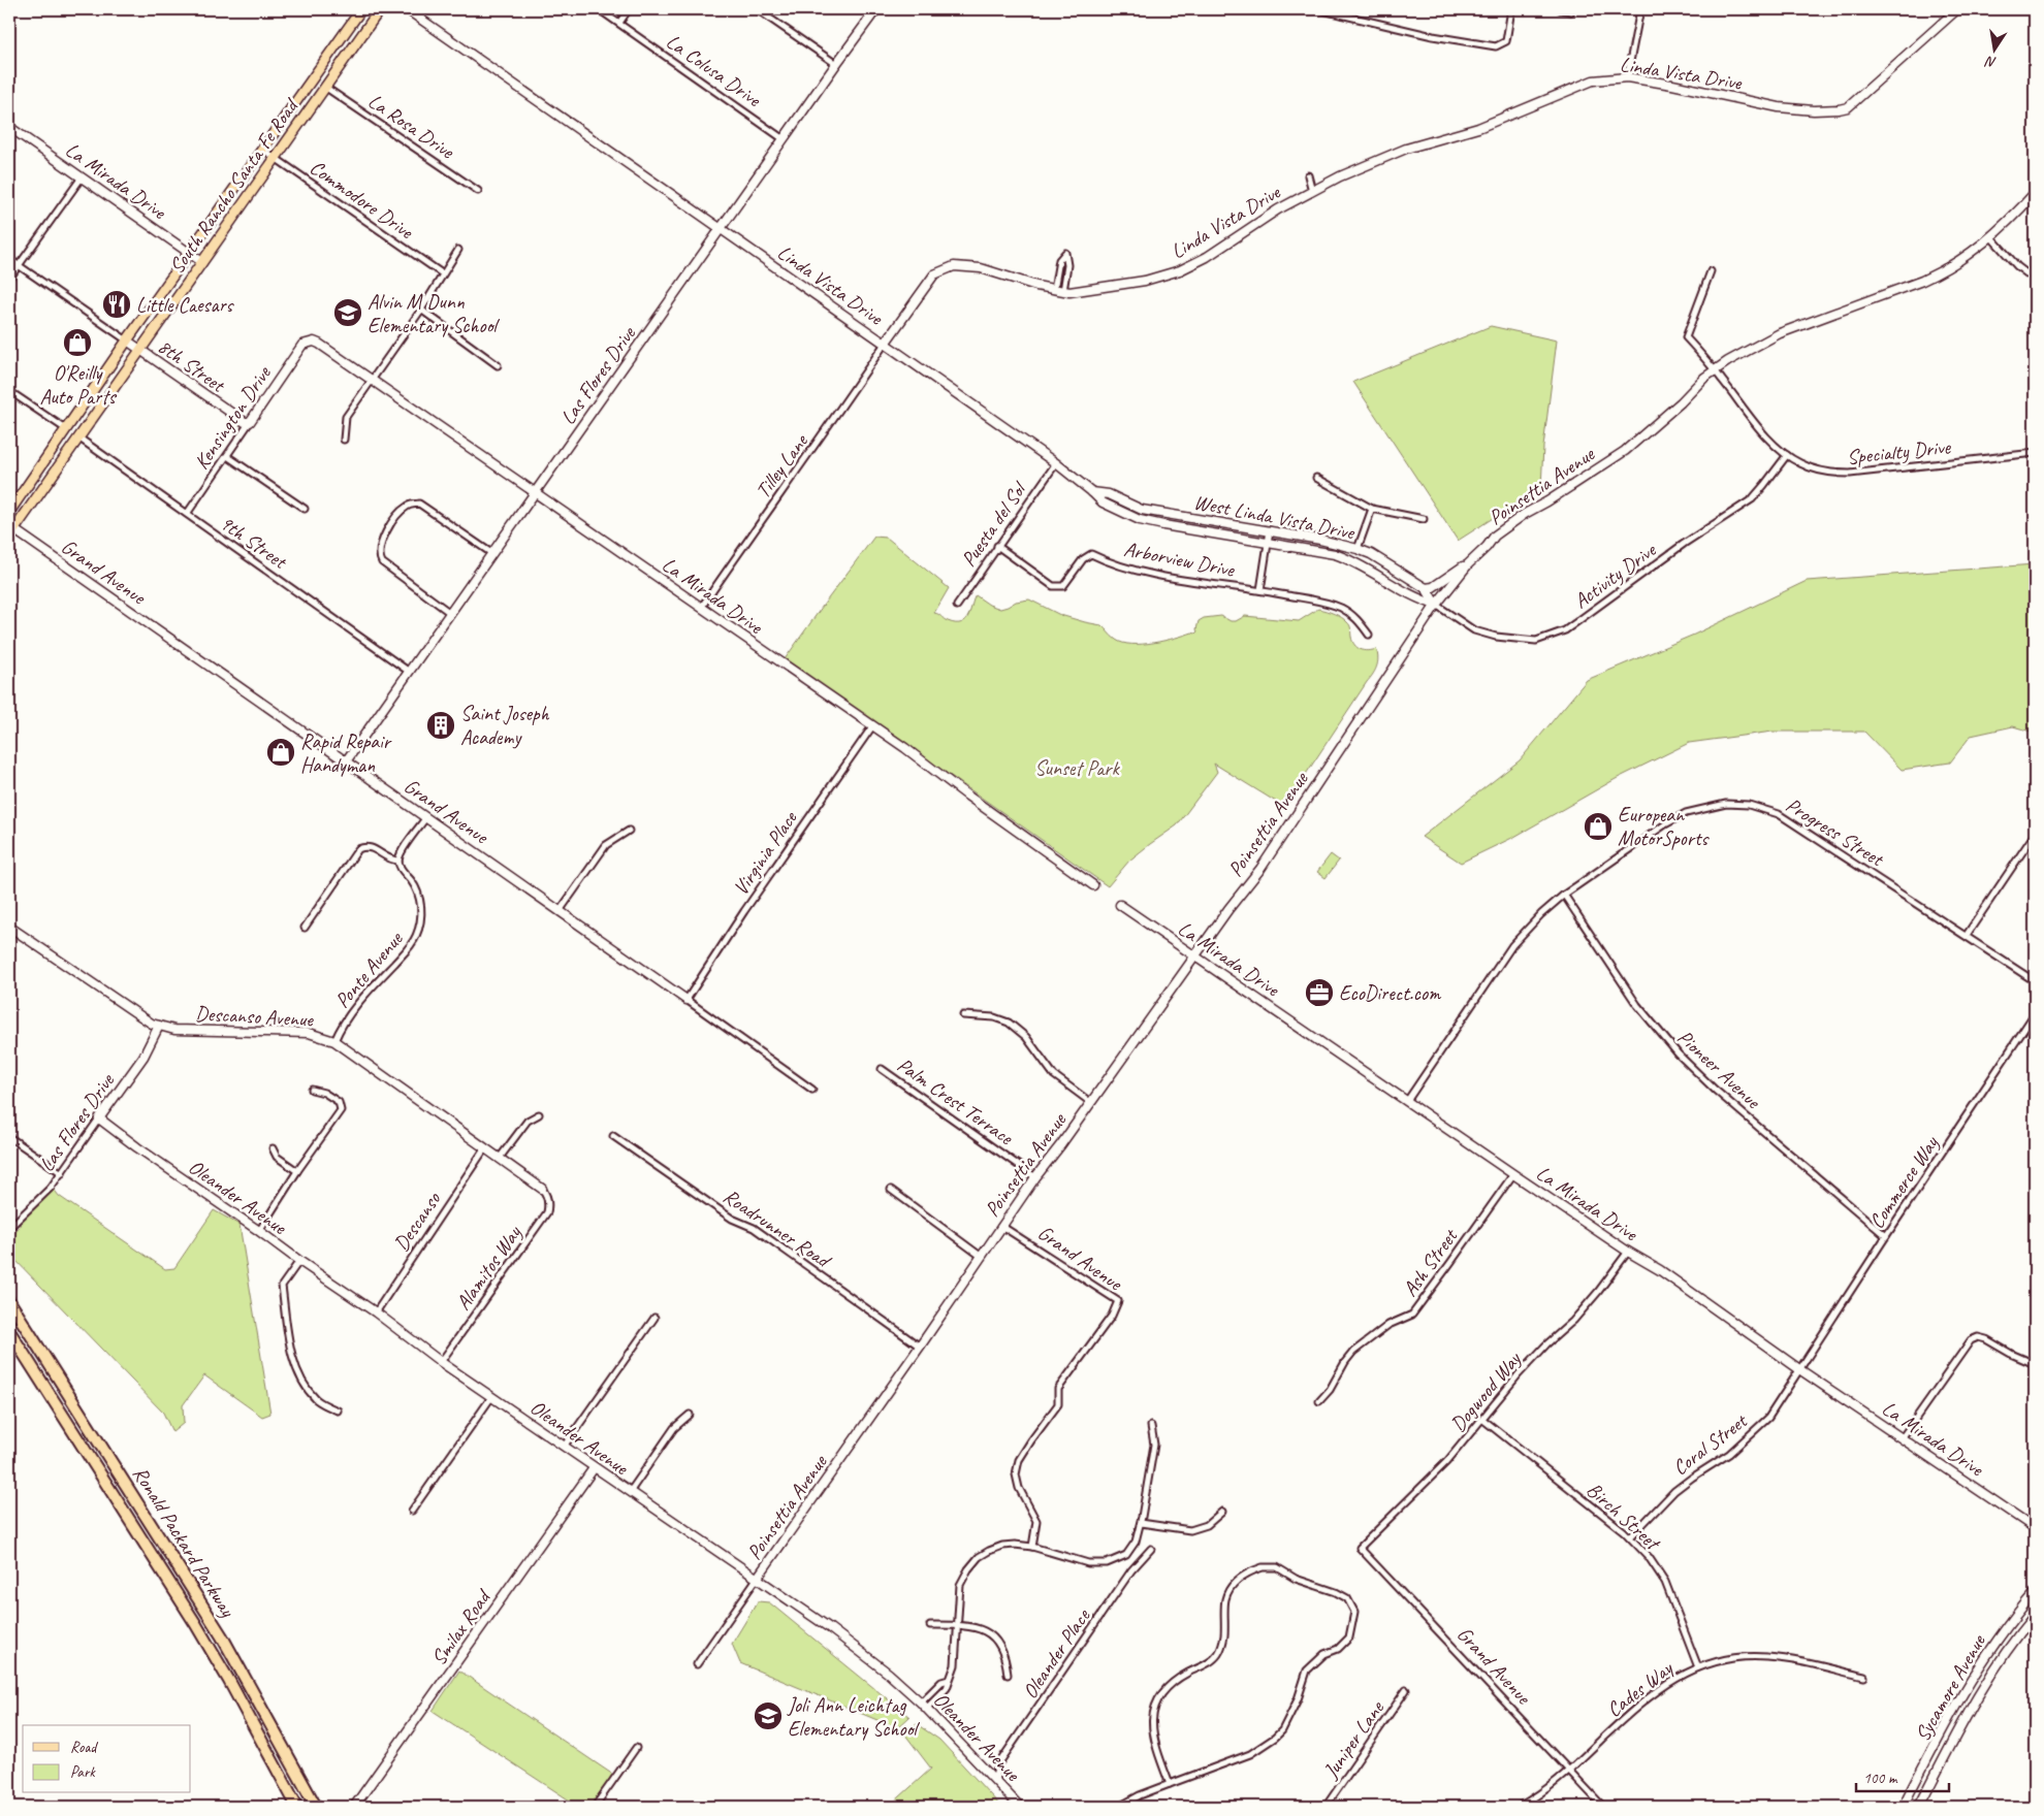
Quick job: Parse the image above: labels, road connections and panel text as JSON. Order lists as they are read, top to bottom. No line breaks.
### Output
{"streets":{"highway":["Ronald Packard Parkway"],"main road":["South Rancho Santa Fe Road"],"street":["La Colusa Drive","Linda Vista Drive","La Rosa Drive","La Mirada Drive","Commodore Drive","8th Street","Las Flores Drive","Kensington Drive","Specialty Drive","Tilley Lane","Poinsettia Avenue","West Linda Vista Drive","Puesta del Sol","9th Street","Arborview Drive","Grand Avenue","Activity Drive","Progress Street","Virginia Place","Ponte Avenue","Descanso Avenue","Pioneer Avenue","Palm Crest Terrace","Commerce Way","Oleander Avenue","Descanso","Roadrunner Road","Ash Street","Alamitos Way","Dogwood Way","Coral Street","Birch Street","Smilax Road","Oleander Place","Sycamore Avenue","Cades Way","Juniper Lane"]},"crossings":[["La Colusa Drive","Las Flores Drive"],["Linda Vista Drive","Las Flores Drive"],["Linda Vista Drive","Tilley Lane"],["Linda Vista Drive","West Linda Vista Drive"],["La Rosa Drive","South Rancho Santa Fe Road"],["La Mirada Drive","South Rancho Santa Fe Road"],["La Mirada Drive","Las Flores Drive"],["La Mirada Drive","Kensington Drive"],["La Mirada Drive","Tilley Lane"],["La Mirada Drive","Poinsettia Avenue"],["La Mirada Drive","Progress Street"],["La Mirada Drive","Virginia Place"],["La Mirada Drive","Commerce Way"],["La Mirada Drive","Ash Street"],["La Mirada Drive","Dogwood Way"],["La Mirada Drive","Coral Street"],["South Rancho Santa Fe Road","Commodore Drive"],["South Rancho Santa Fe Road","8th Street"],["South Rancho Santa Fe Road","9th Street"],["South Rancho Santa Fe Road","Grand Avenue"],["8th Street","Kensington Drive"],["Las Flores Drive","9th Street"],["Las Flores Drive","Grand Avenue"],["Las Flores Drive","Descanso Avenue"],["Las Flores Drive","Oleander Avenue"],["Kensington Drive","9th Street"],["Specialty Drive","Poinsettia Avenue"],["Specialty Drive","Activity Drive"],["Tilley Lane","West Linda Vista Drive"],["Poinsettia Avenue","West Linda Vista Drive"],["Poinsettia Avenue","Grand Avenue"],["Poinsettia Avenue","Activity Drive"],["Poinsettia Avenue","Palm Crest Terrace"],["Poinsettia Avenue","Oleander Avenue"],["Poinsettia Avenue","Roadrunner Road"],["West Linda Vista Drive","Puesta del Sol"],["West Linda Vista Drive","Arborview Drive"],["West Linda Vista Drive","Activity Drive"],["Puesta del Sol","Arborview Drive"],["Grand Avenue","Virginia Place"],["Grand Avenue","Dogwood Way"],["Grand Avenue","Cades Way"],["Progress Street","Pioneer Avenue"],["Ponte Avenue","Descanso Avenue"],["Descanso Avenue","Descanso"],["Descanso Avenue","Alamitos Way"],["Pioneer Avenue","Commerce Way"],["Commerce Way","Coral Street"],["Oleander Avenue","Descanso"],["Oleander Avenue","Alamitos Way"],["Oleander Avenue","Smilax Road"],["Oleander Avenue","Oleander Place"],["Dogwood Way","Birch Street"],["Coral Street","Birch Street"],["Birch Street","Cades Way"]],"parks":["Sunset Park"],"places":{"restaurant":["Little Caesars"],"school or university":["Alvin M Dunn Elementary School","Joli Ann Leichtag Elementary School"],"shop":["O'Reilly Auto Parts","Rapid Repair Handyman","European MotorSports"],"building":["Saint Joseph Academy"],"office":["EcoDirect.com"]},"legend":["Road","Park"],"scale_bar":"100 m","north":"bottom"}
